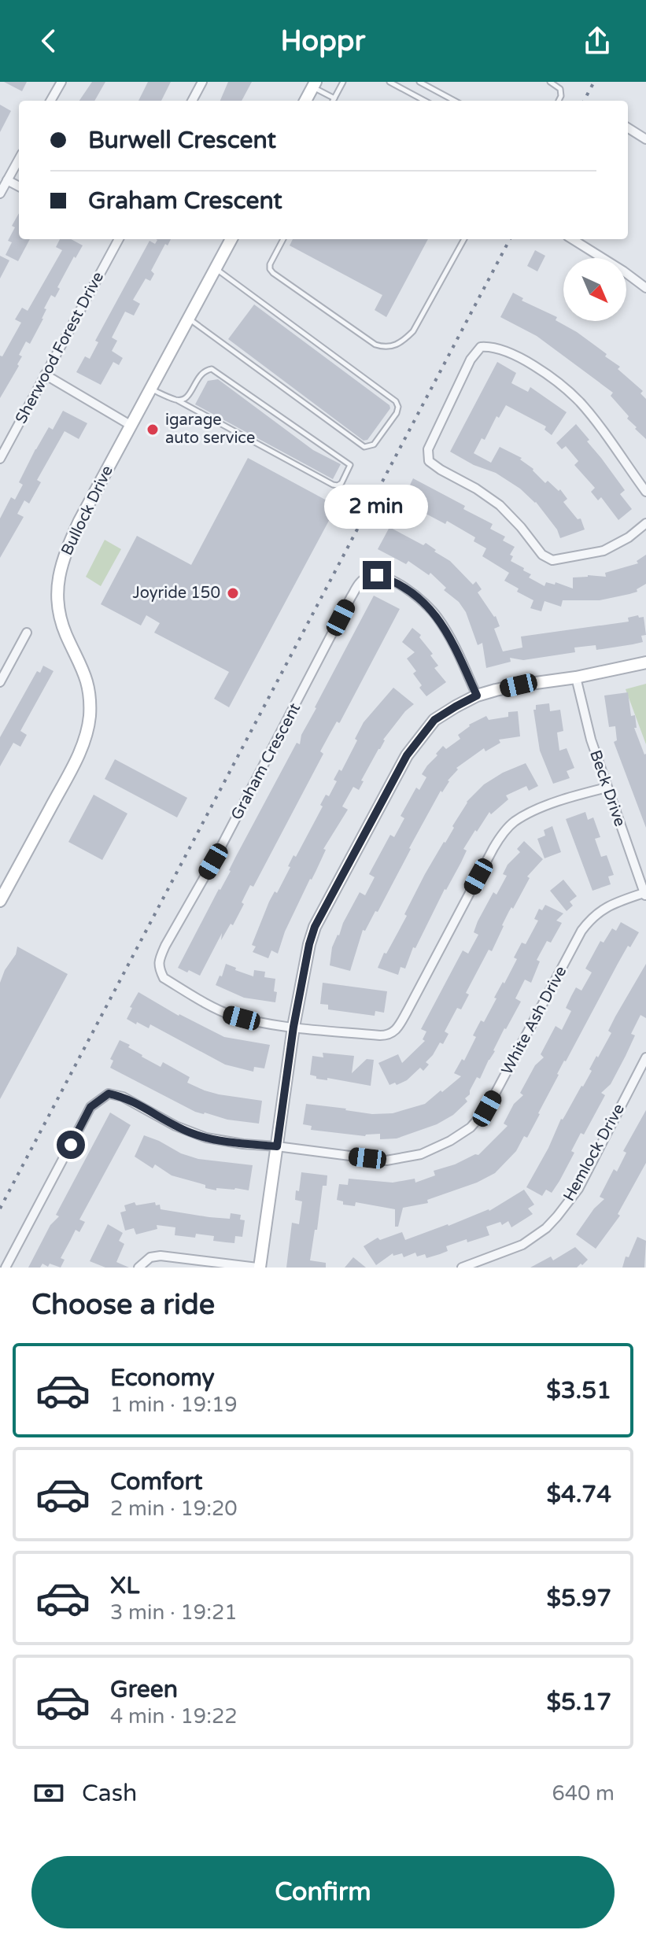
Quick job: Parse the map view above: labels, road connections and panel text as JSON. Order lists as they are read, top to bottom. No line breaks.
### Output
{"streets":{"street":["Sherwood Forest Drive","Bullock Drive","Graham Crescent","Beck Drive","White Ash Drive","Hemlock Drive"]},"crossings":[["Beck Drive","White Ash Drive"]],"places":["igarage auto service","Joyride 150"],"north":"bottom right","page":{"header":"Hoppr","banner":["Burwell Crescent","Graham Crescent"],"bubble":"2 min","heading":"Choose a ride","list":[{"name":"Economy","note":"1 min · 19:19","value":"$3.51"},{"name":"Comfort","note":"2 min · 19:20","value":"$4.74"},{"name":"XL","note":"3 min · 19:21","value":"$5.97"},{"name":"Green","note":"4 min · 19:22","value":"$5.17"}],"pay":["Cash","640 m"],"buttons":"Confirm"}}
